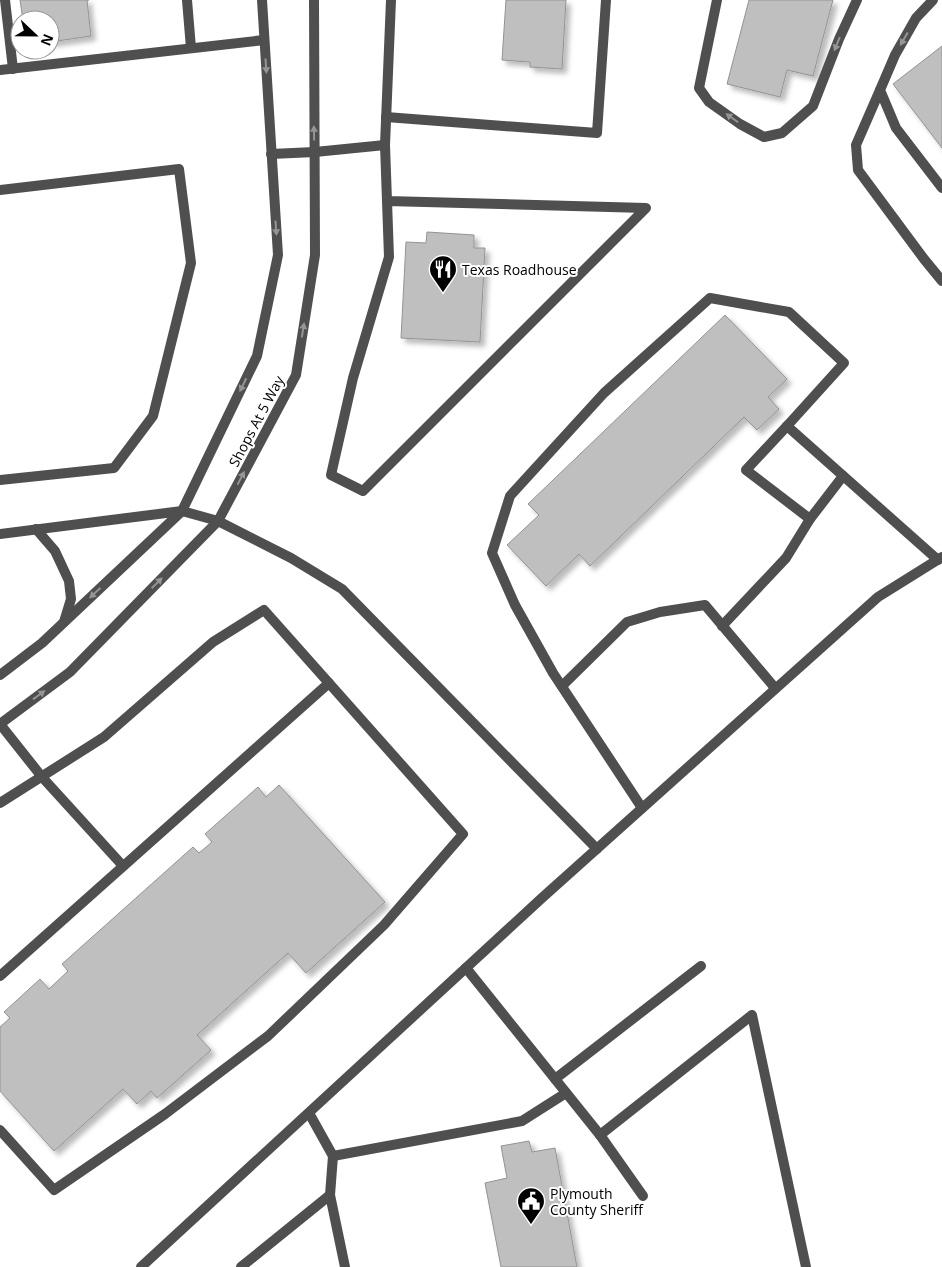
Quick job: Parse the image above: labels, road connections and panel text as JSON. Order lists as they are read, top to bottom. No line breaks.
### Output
{"streets":{"lane":["Shops At 5 Way"]},"places":{"restaurant":["Texas Roadhouse"],"public building":["Plymouth County Sheriff"]},"north":"right"}
